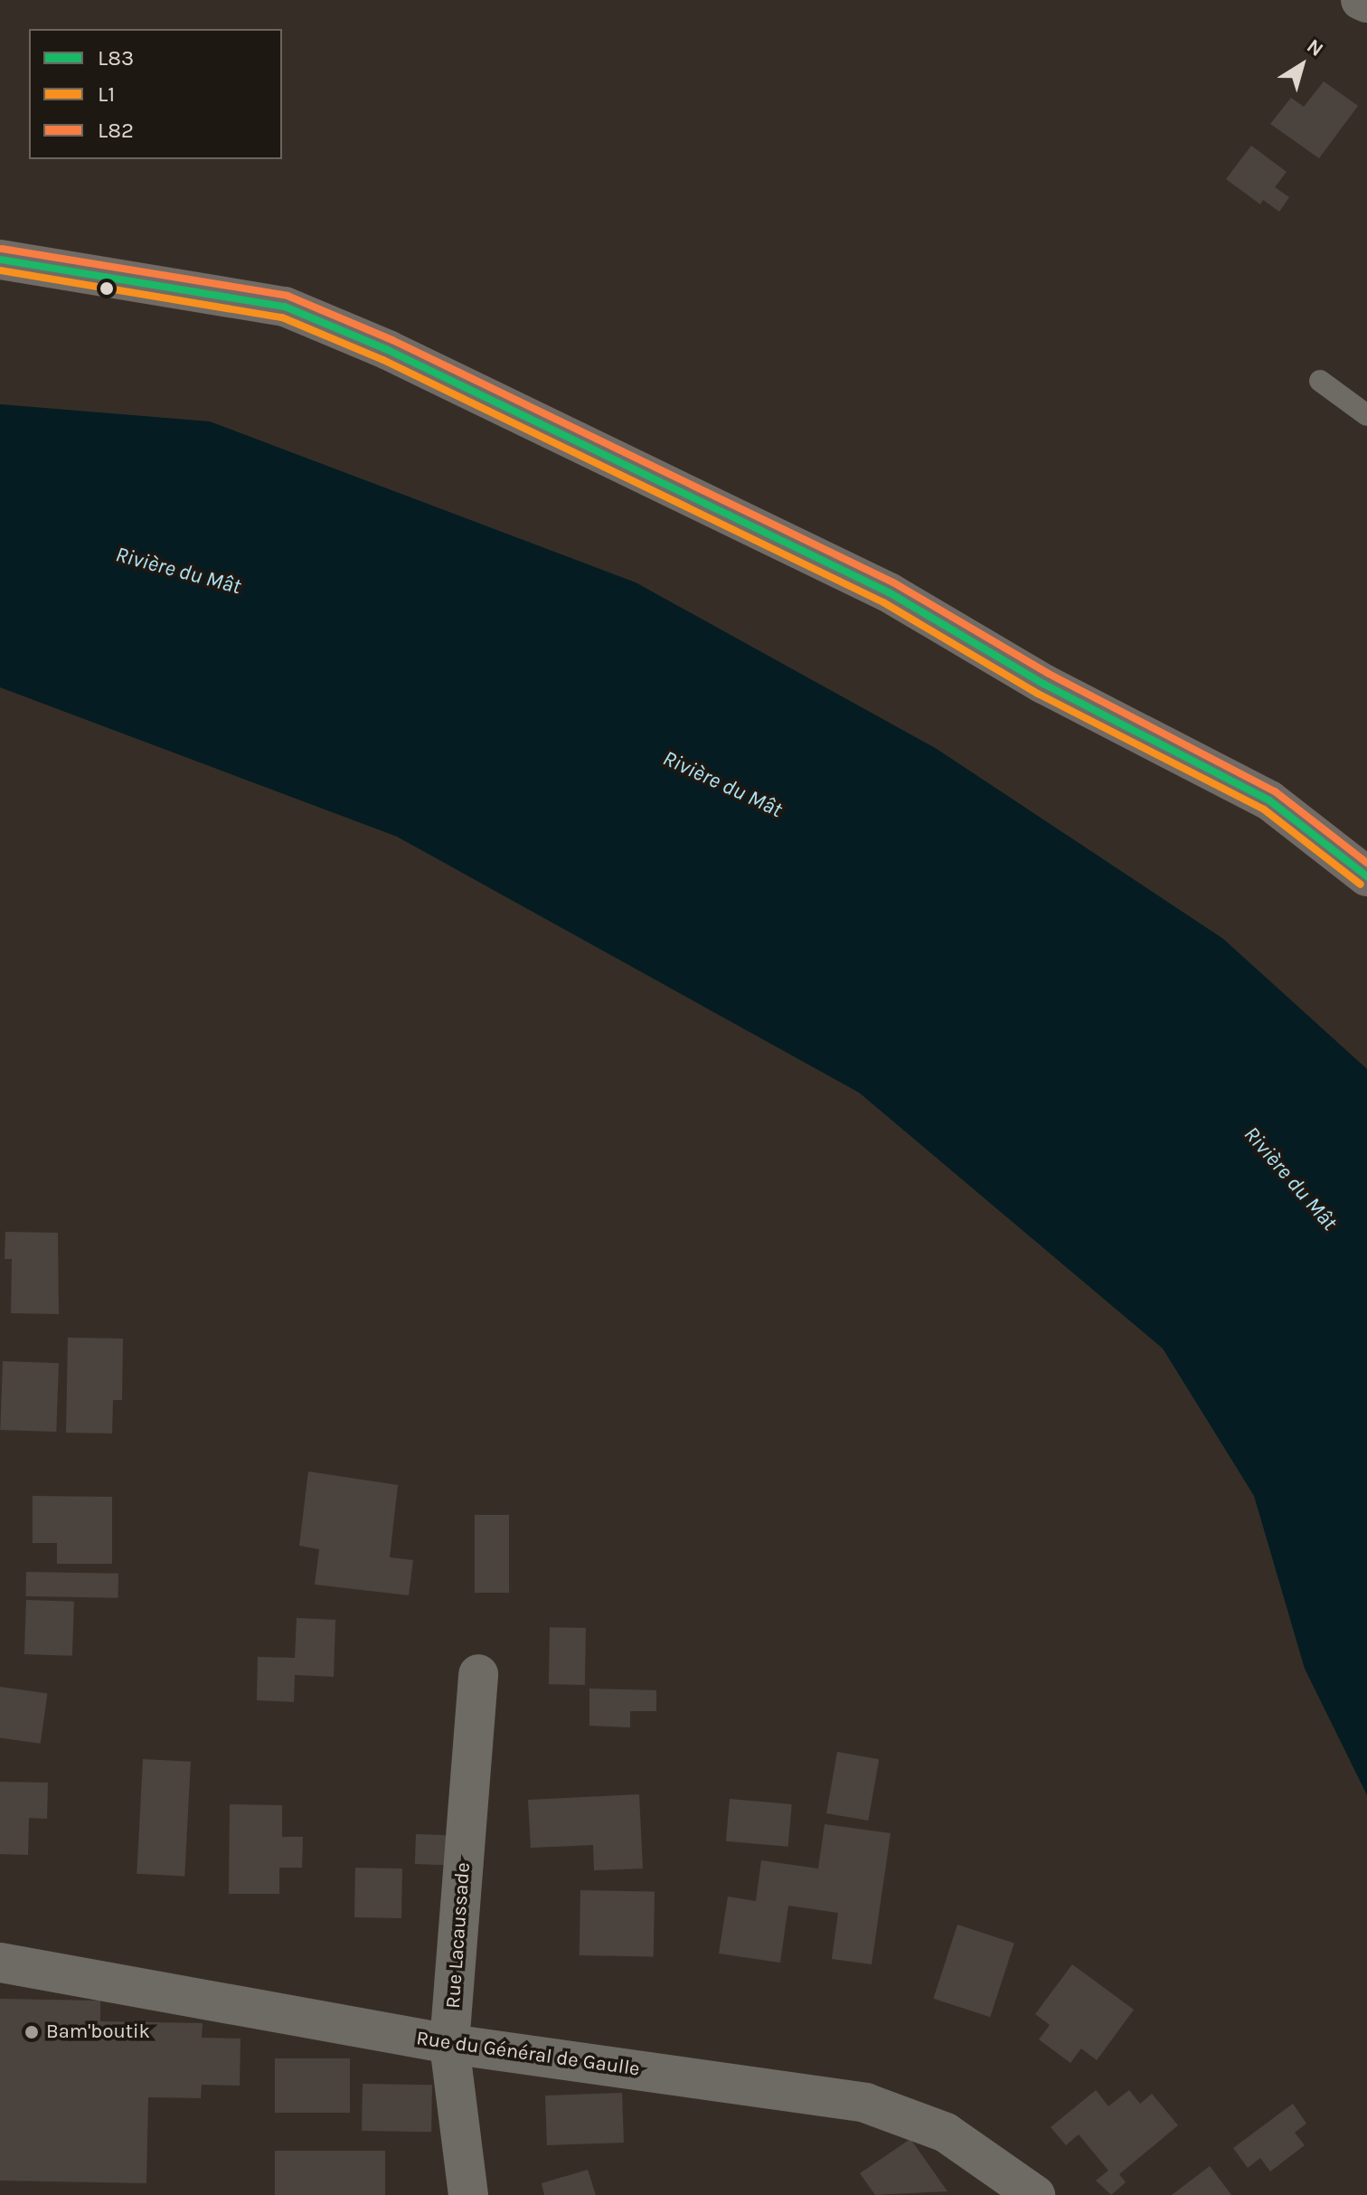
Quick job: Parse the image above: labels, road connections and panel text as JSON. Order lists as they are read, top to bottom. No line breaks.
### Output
{"streets":{"street":["Rue Lacaussade","Rue du Général de Gaulle"]},"crossings":[["Rue Lacaussade","Rue du Général de Gaulle"]],"water":["Rivière du Mât"],"places":["Bam'boutik"],"lines":["transit line L82","transit line L83","transit line L1"],"legend":["L83","L1","L82"],"north":"top right"}
